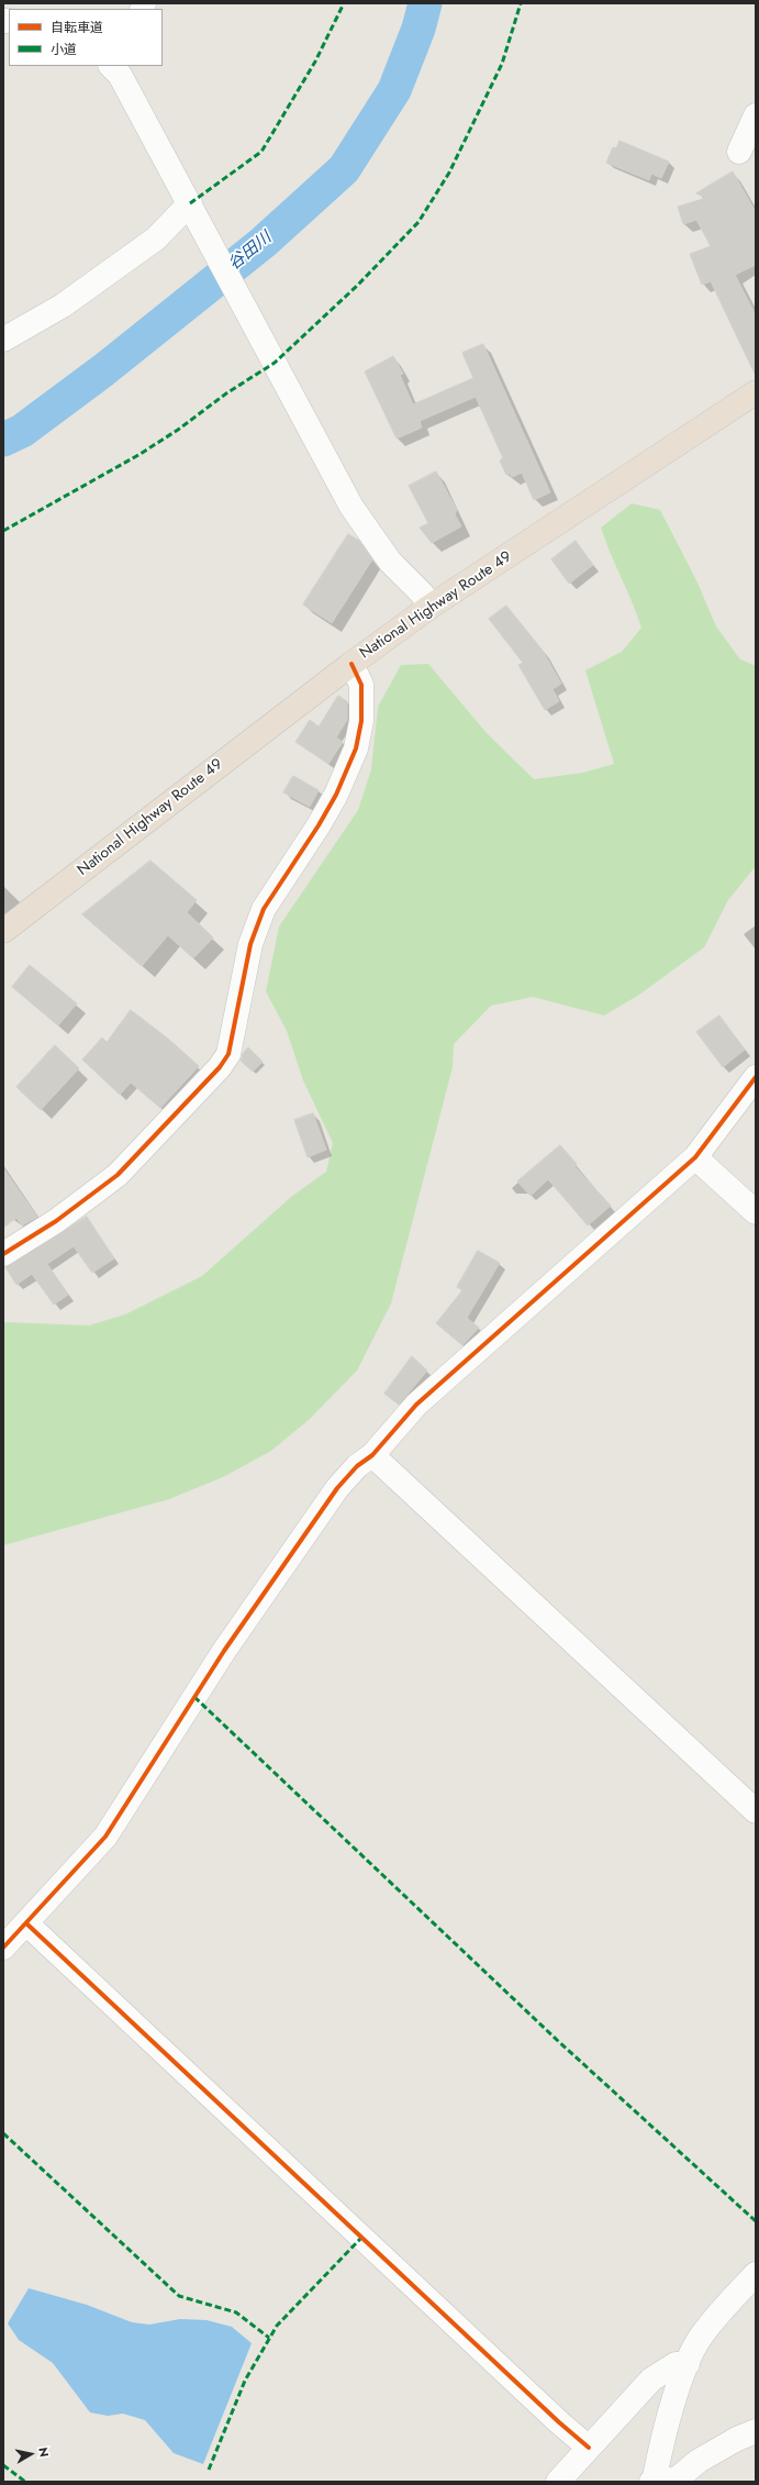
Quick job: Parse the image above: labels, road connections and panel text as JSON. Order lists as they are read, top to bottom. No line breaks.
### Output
{"streets":{"highway":["National Highway Route 49"]},"water":["谷田川"],"legend":["自転車道","小道"],"north":"right"}
